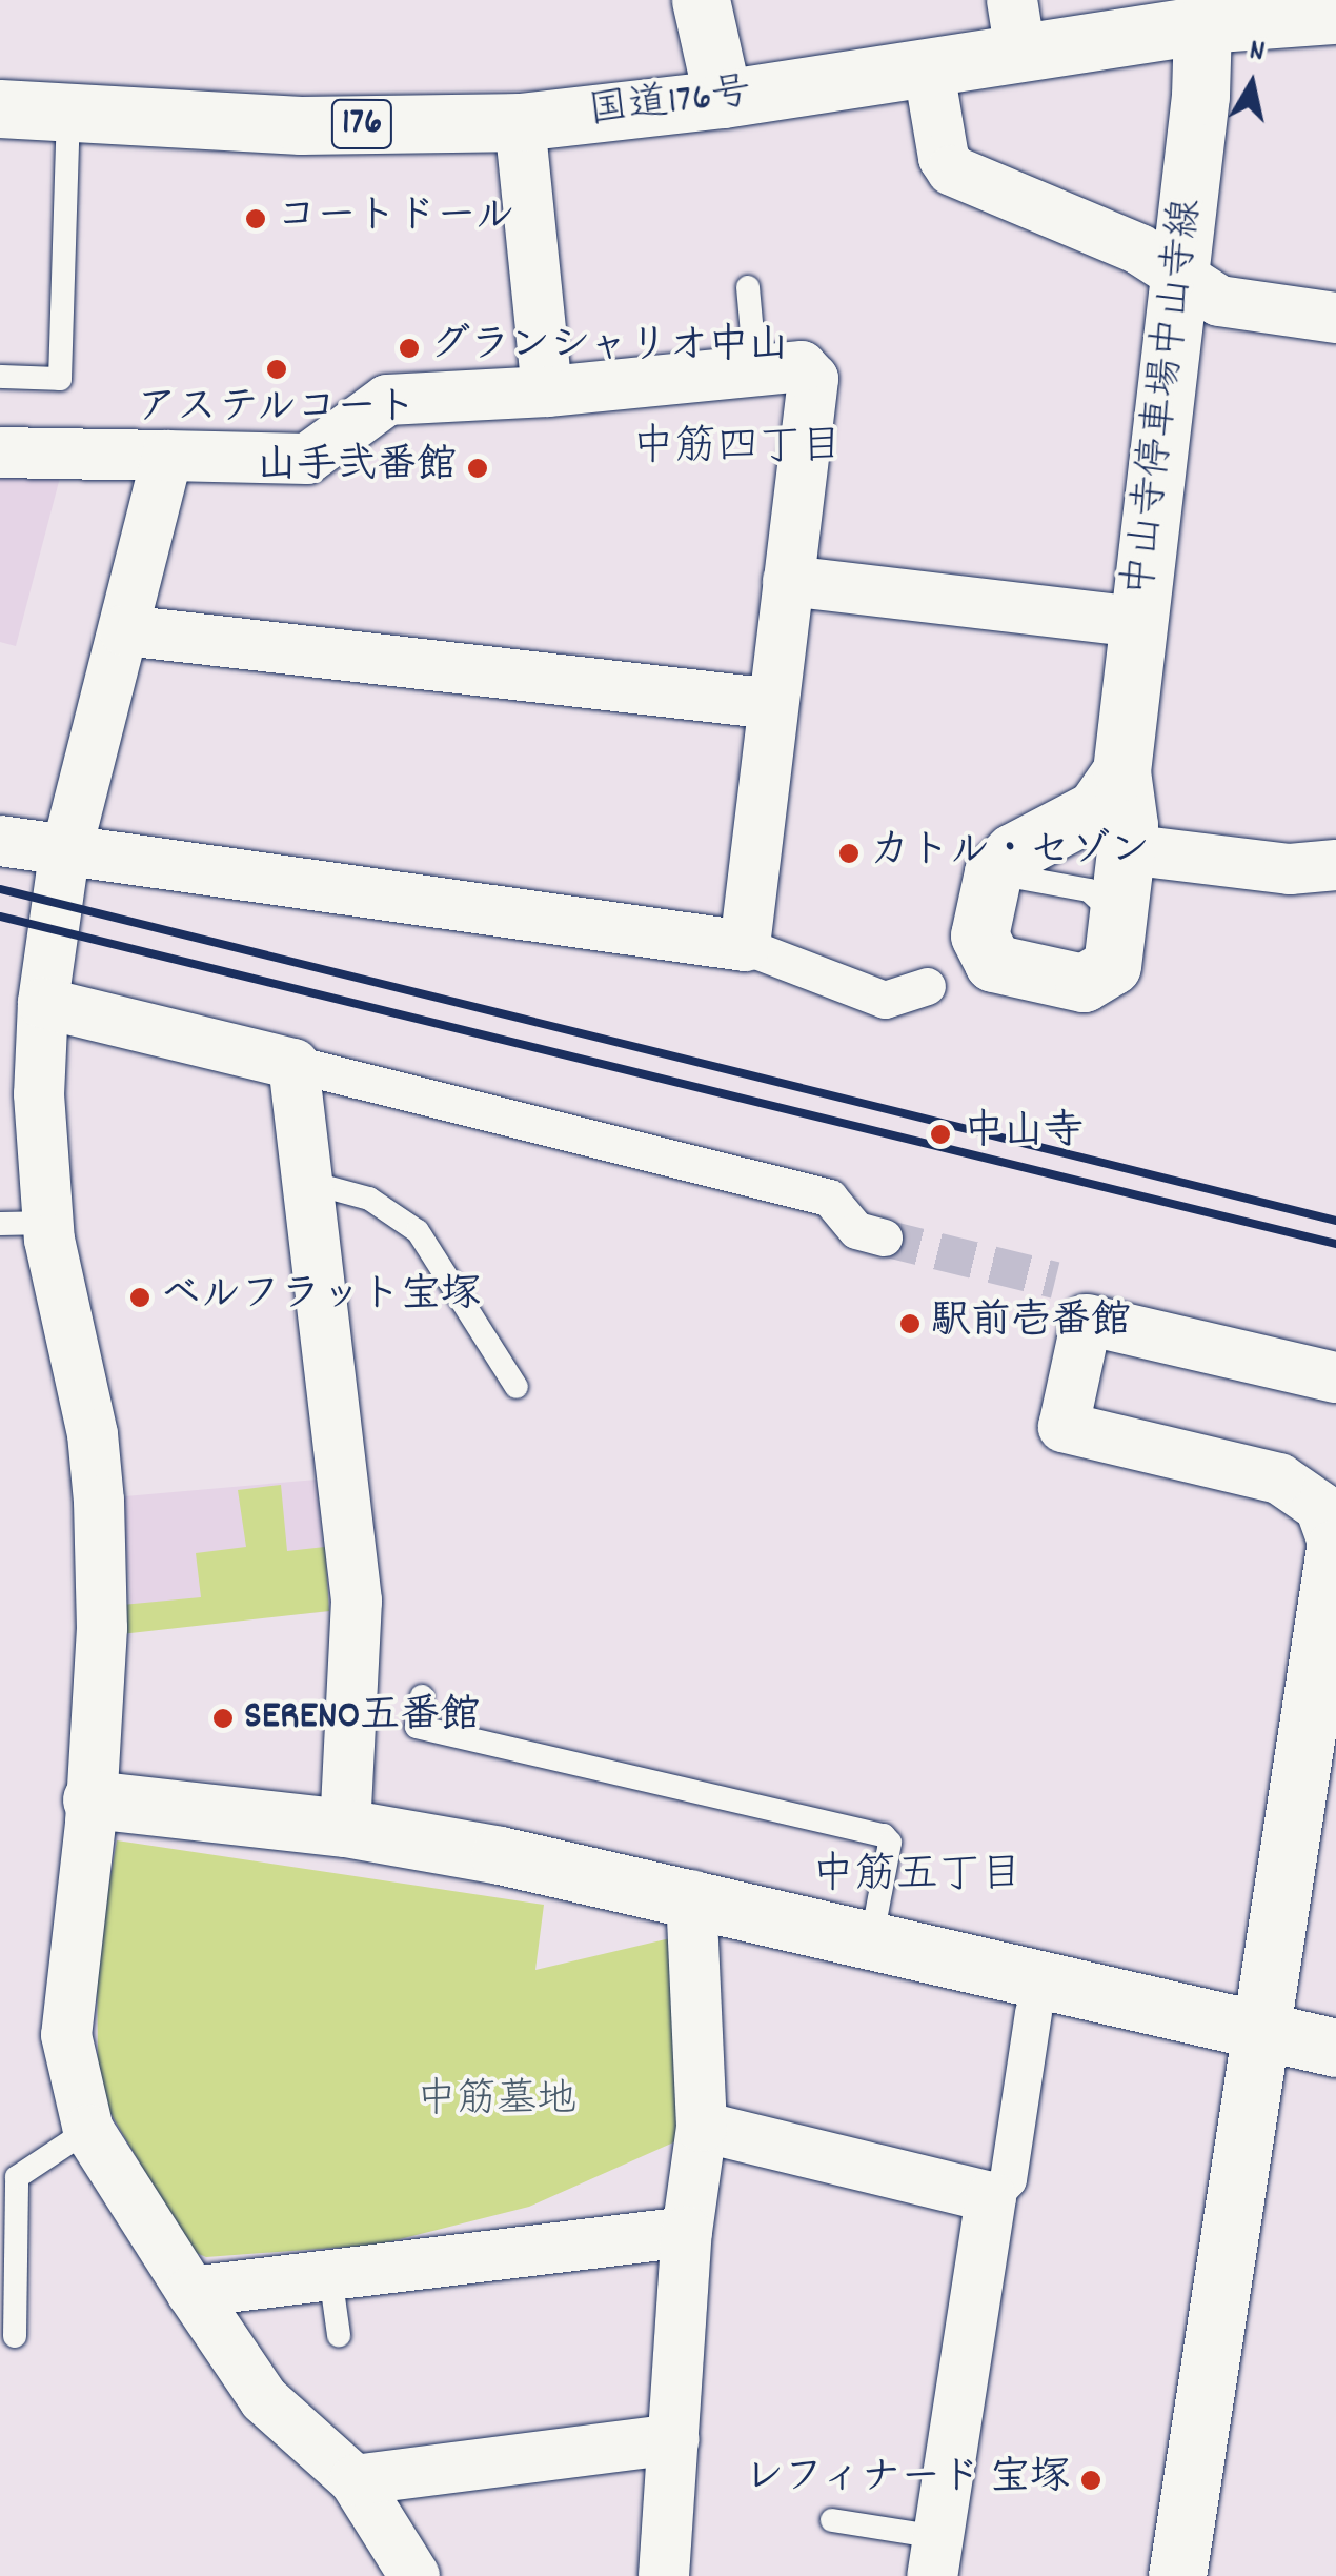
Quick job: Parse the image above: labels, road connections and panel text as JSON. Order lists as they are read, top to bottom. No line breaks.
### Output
{"streets":{"main road":["国道176号","176","中山寺停車場中山寺線"]},"crossings":[["国道176号","中山寺停車場中山寺線"]],"districts":["中筋四丁目","中筋五丁目"],"parks":["中筋墓地"],"places":["コートドール","グランシャリオ中山","アステルコート","山手弐番館","カトル・セゾン","中山寺","ベルフラット宝塚","駅前壱番館","SERENO五番館","レフィナード 宝塚"],"north":"top"}
